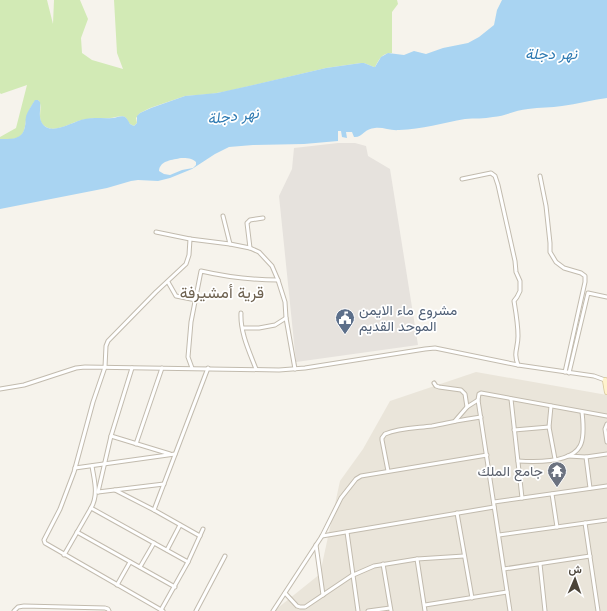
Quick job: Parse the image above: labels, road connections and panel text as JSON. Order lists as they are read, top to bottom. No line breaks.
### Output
{"districts":["قرية أمشيرفة"],"water":["نهر دجلة"],"places":{"public building":["مشروع ماء الايمن الموحد القديم"],"temple":["جامع الملك"]},"north":"top"}
